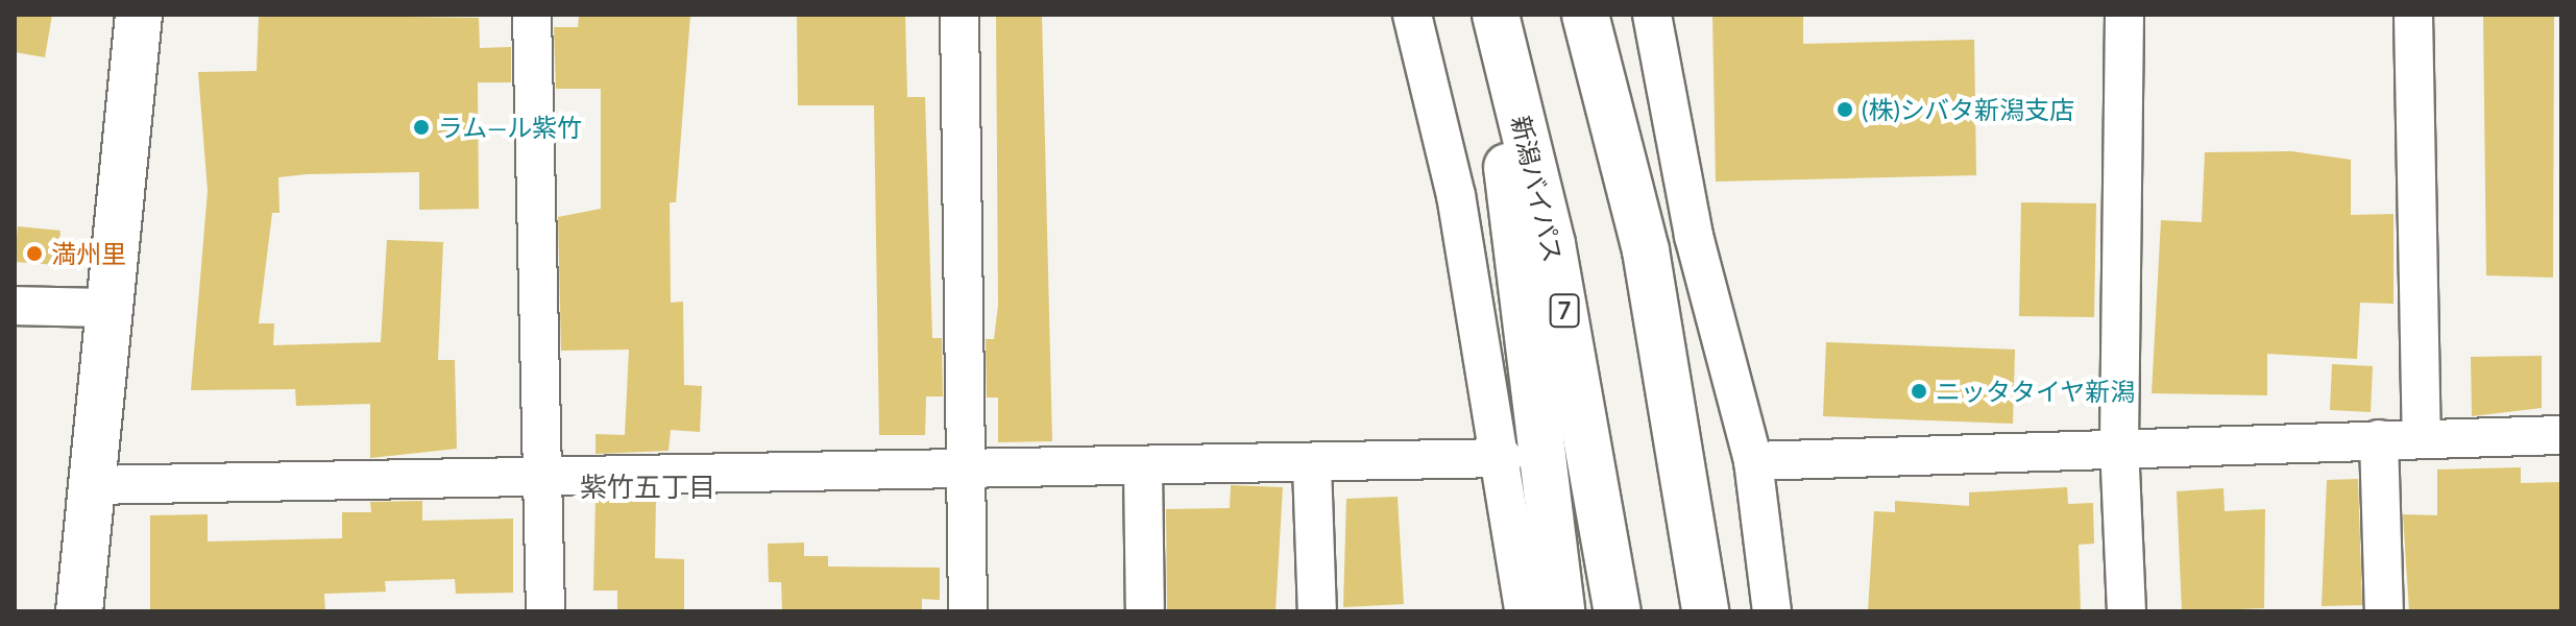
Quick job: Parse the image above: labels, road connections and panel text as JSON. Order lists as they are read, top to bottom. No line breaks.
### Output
{"streets":{"main road":["新潟バイパス","7"]},"districts":["紫竹五丁目"],"places":["(株)シバタ新潟支店","ラム―ル紫竹","満州里","ニッタタイヤ新潟"]}
